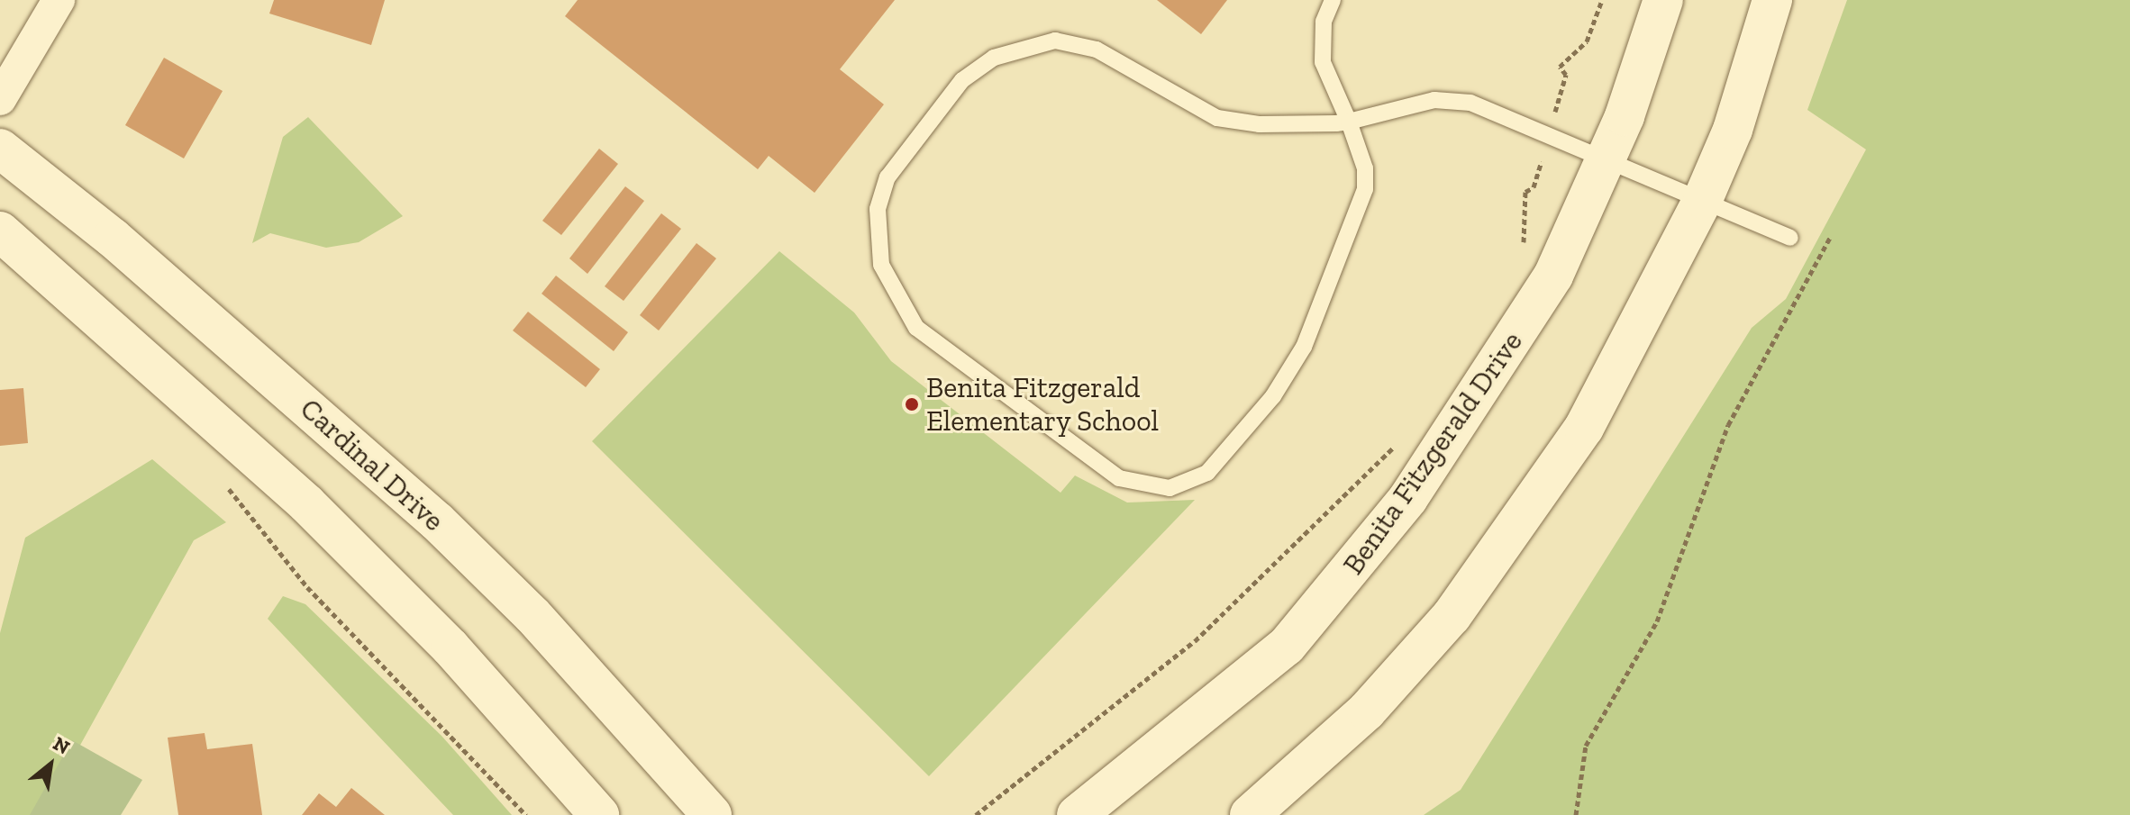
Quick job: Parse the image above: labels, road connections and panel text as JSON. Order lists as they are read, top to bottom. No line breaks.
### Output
{"streets":{"main road":["Benita Fitzgerald Drive","Cardinal Drive"]},"places":["Benita Fitzgerald Elementary School"],"north":"top right"}
